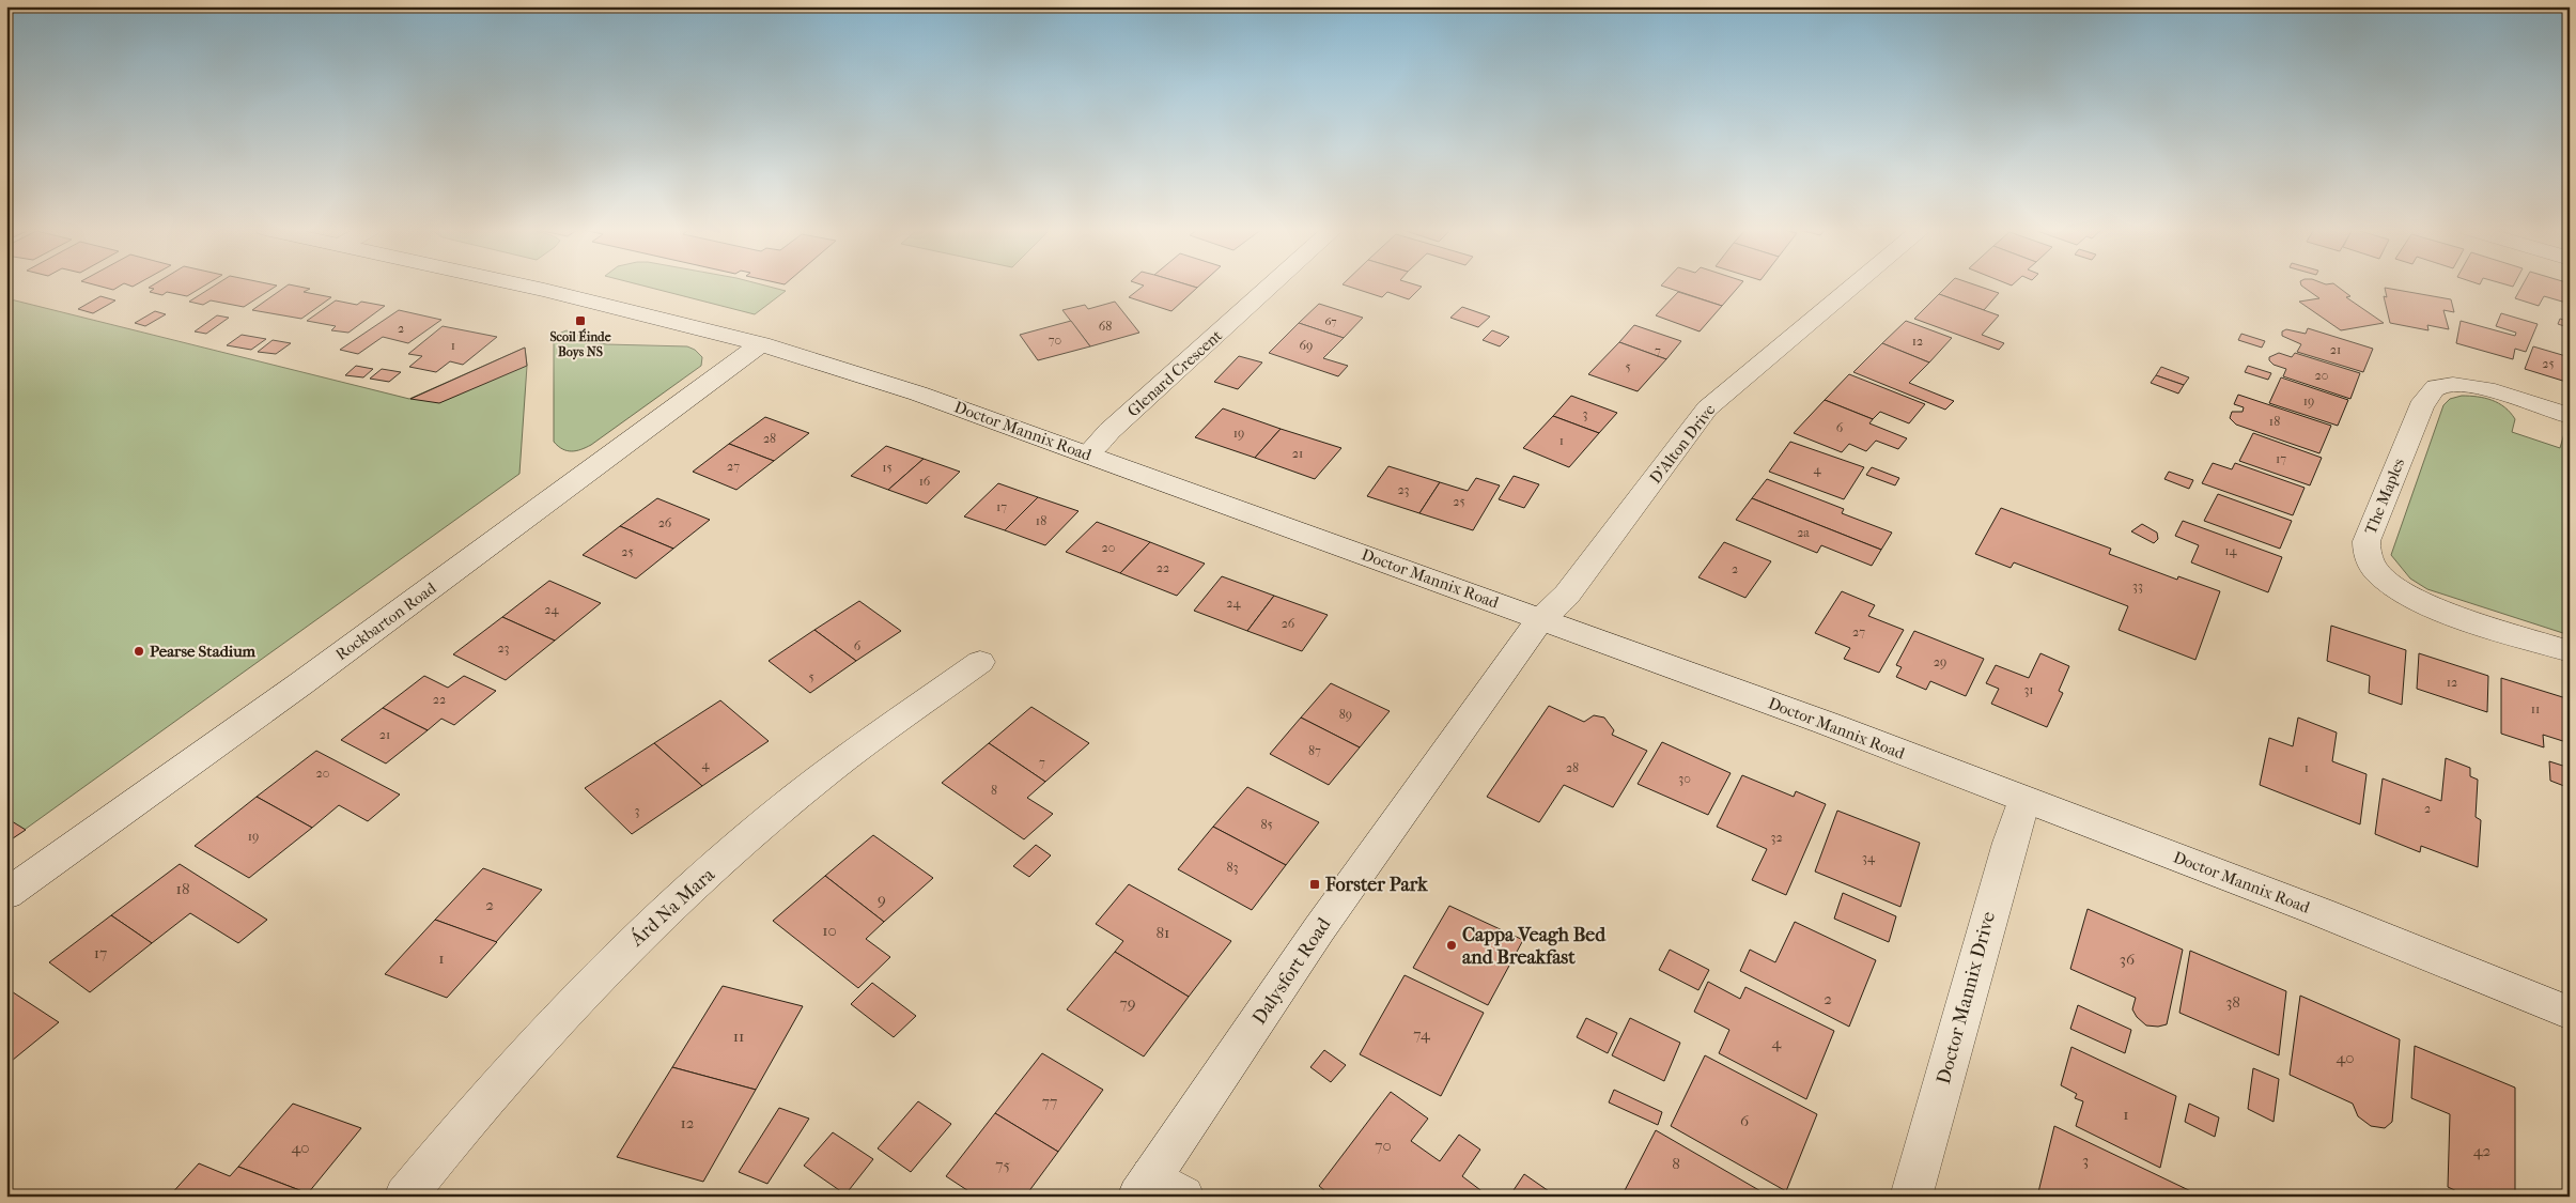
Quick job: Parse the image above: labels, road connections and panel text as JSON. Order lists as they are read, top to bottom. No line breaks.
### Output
{"streets":{"street":["Glenard Crescent","Doctor Mannix Road","D'Alton Drive","The Maples","Rockbarton Road","Árd Na Mara","Dalysfort Road","Doctor Mannix Drive"]},"crossings":[["Glenard Crescent","Doctor Mannix Road"],["Doctor Mannix Road","D'Alton Drive"],["Doctor Mannix Road","Rockbarton Road"],["Doctor Mannix Road","Dalysfort Road"],["Doctor Mannix Road","Doctor Mannix Drive"],["D'Alton Drive","Dalysfort Road"]],"places":{"transit":["Scoil Éinde Boys NS","Forster Park"],"other":["Pearse Stadium","Cappa Veagh Bed and Breakfast"]},"house_numbers":["67","68","2","70","12","1","69","21","7","25","5","20","19","3","18","6","19","28","1","21","17","27","15","4","16","23","25","17","18","26","2a","20","14","25","22","2","33","24","24","26","27","6","23","29","5","12","31","22","11","89","21","87","7","4","28","1","20","30","8","2","3","85","19","32","34","83","18","9","2","10","81","17","1","36","2","38","79","74","11","4","40","77","1","6","12","70","40","42","3","8","75"]}
